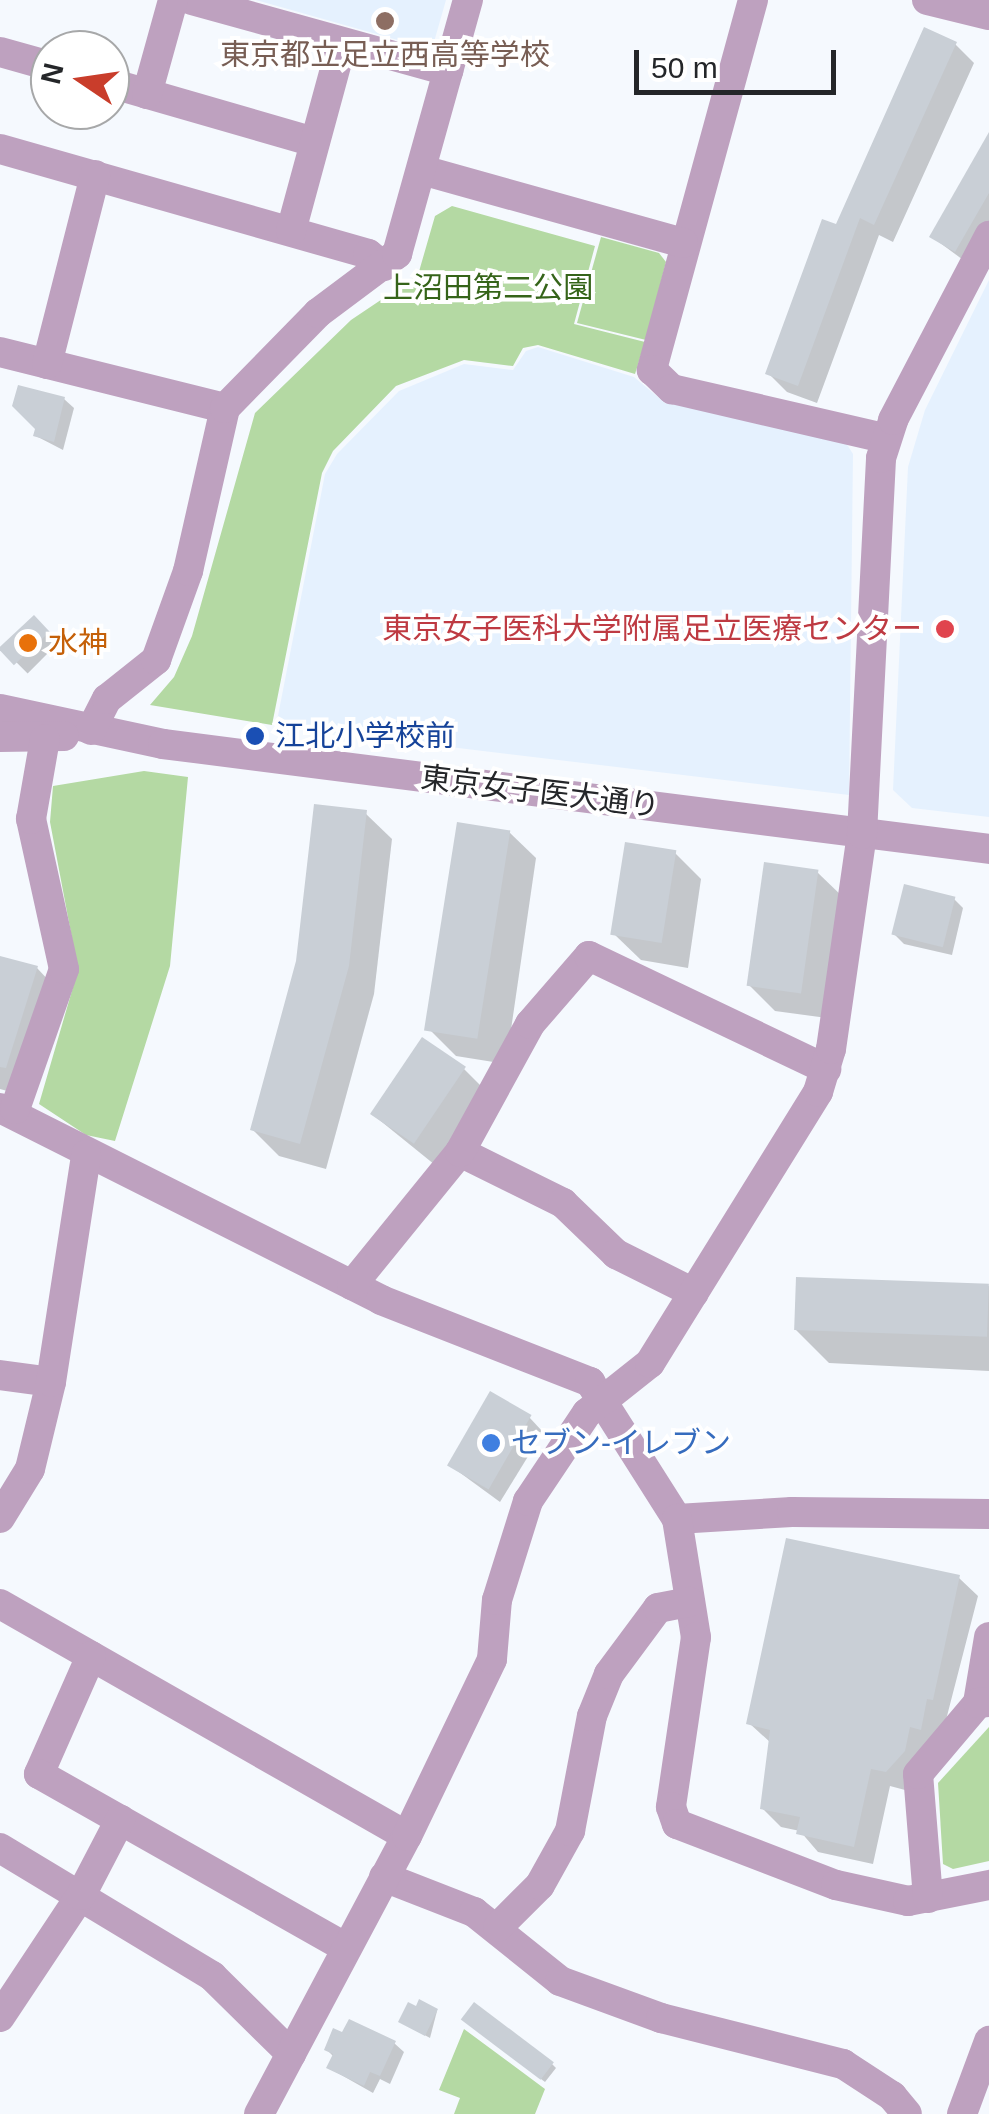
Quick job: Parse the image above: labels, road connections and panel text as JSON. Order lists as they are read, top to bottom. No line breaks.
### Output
{"streets":{"street":["東京女子医大通り"]},"parks":["上沼田第二公園"],"places":["東京都立足立西高等学校","東京女子医科大学附属足立医療センター","水神","江北小学校前","セブン-イレブン"],"scale_bar":"50 m","north":"left"}
